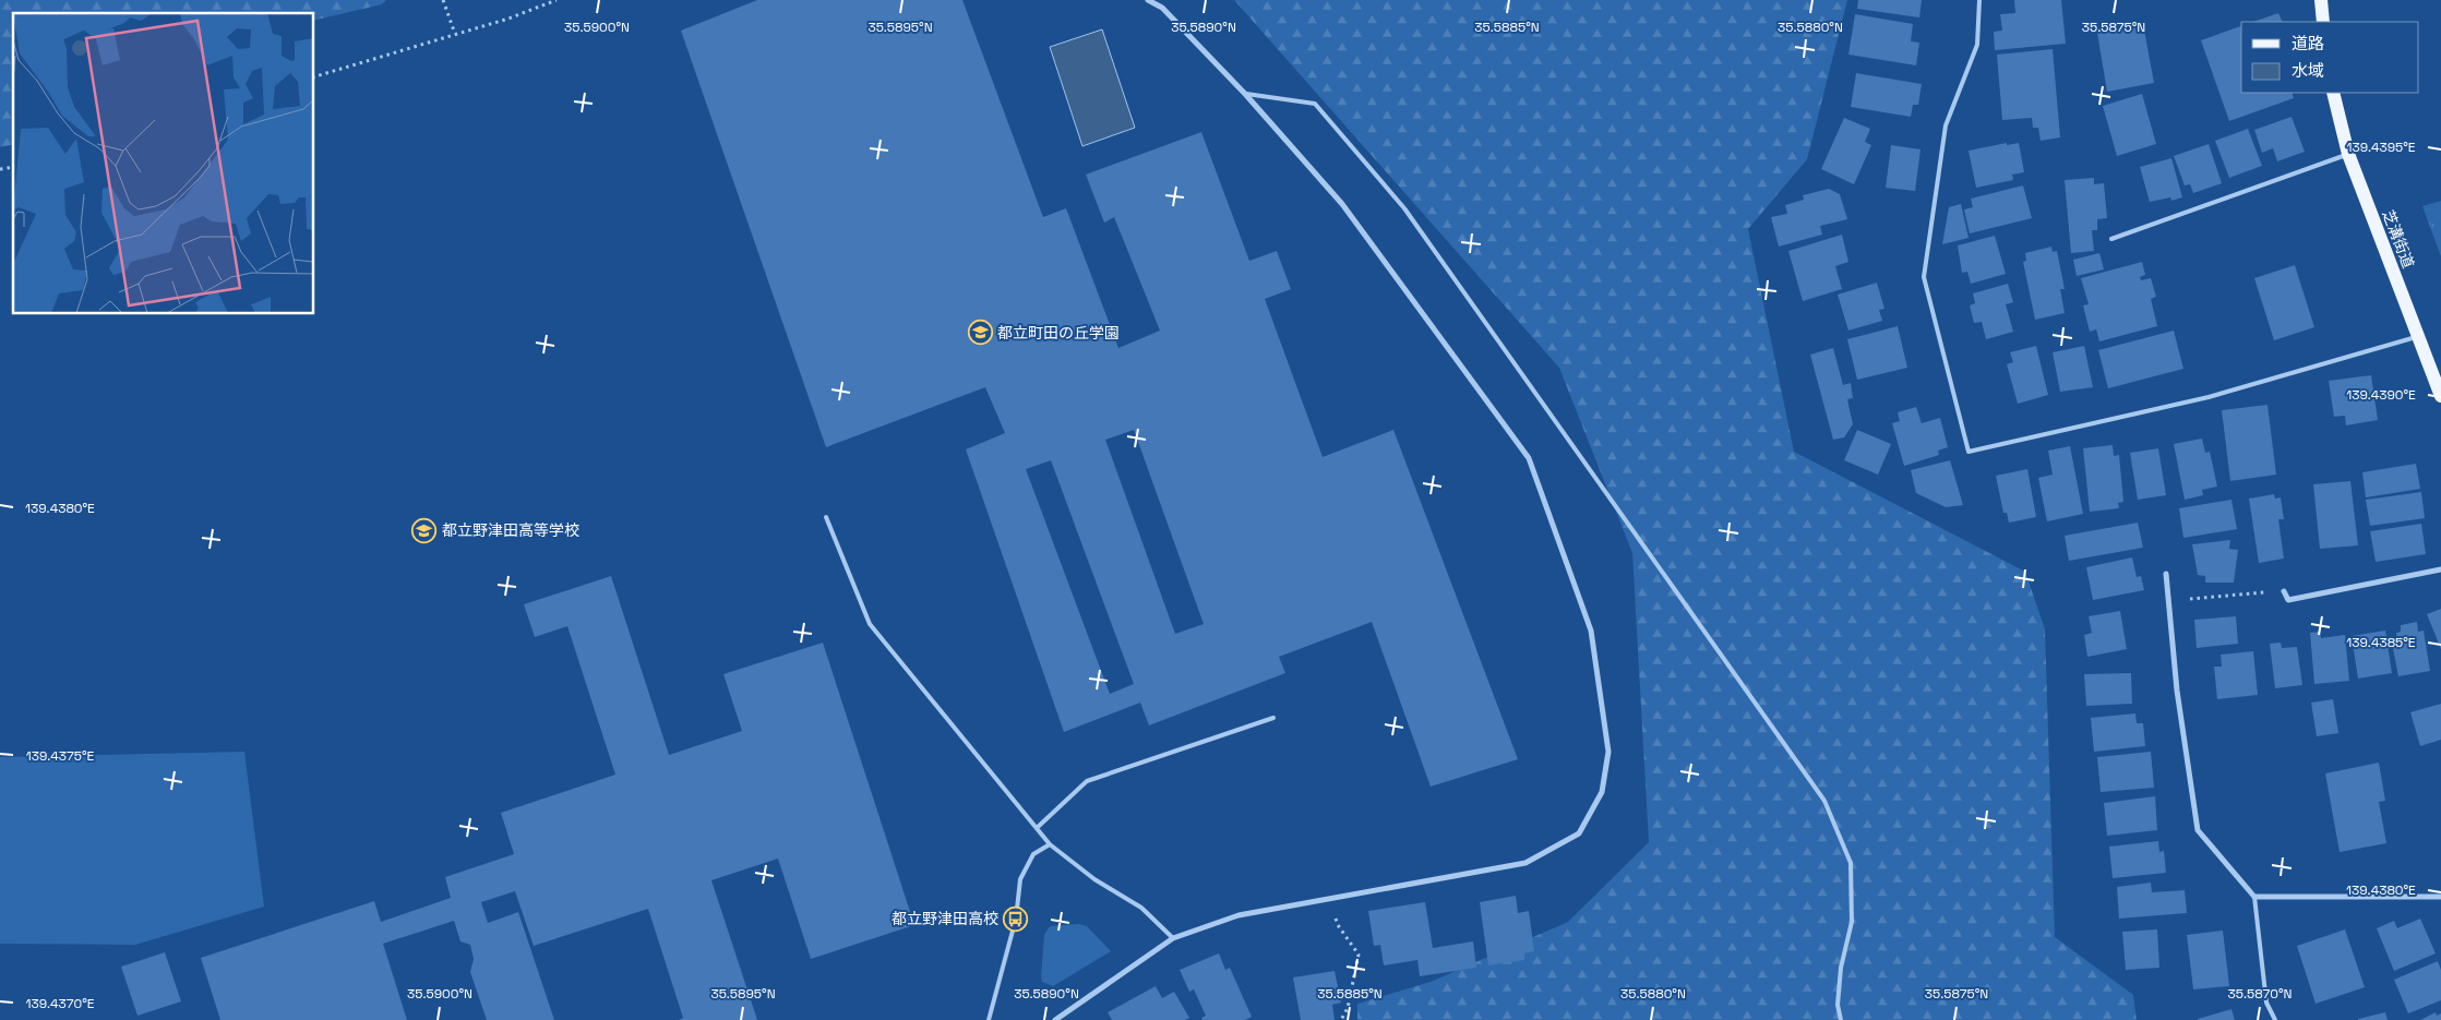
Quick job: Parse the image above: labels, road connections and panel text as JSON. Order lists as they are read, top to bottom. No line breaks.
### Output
{"streets":{"main road":["芝溝街道"]},"places":{"school or university":["都立町田の丘学園","都立野津田高等学校"],"bus stop":["都立野津田高校"]},"legend":["道路","水域"],"coordinates":["35.5890°N","35.5875°N","35.5900°N","35.5895°N","35.5885°N","35.5880°N","139.4395°E","139.4390°E","139.4380°E","139.4385°E","139.4375°E","35.5870°N","139.4370°E"]}
